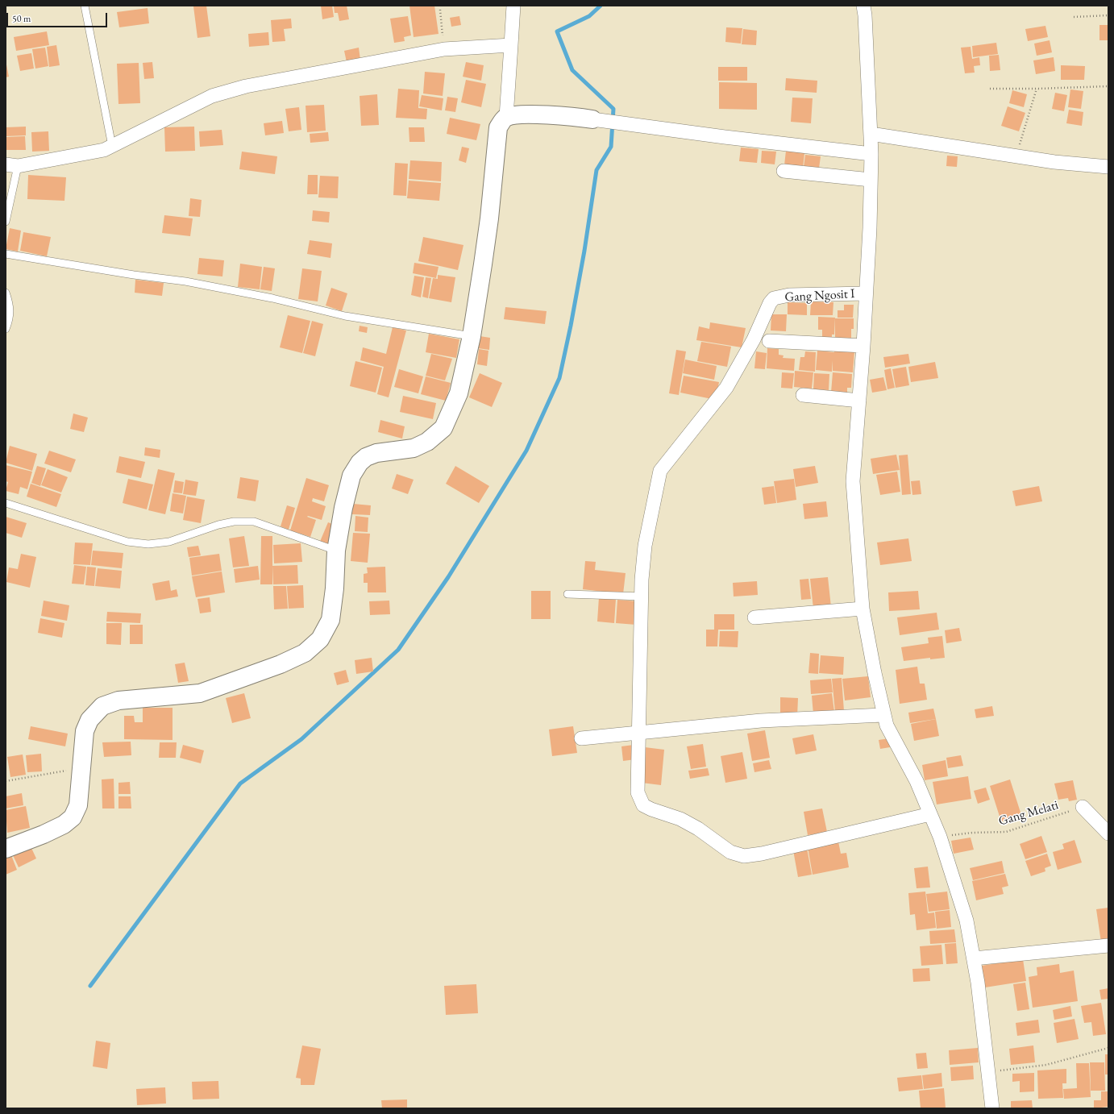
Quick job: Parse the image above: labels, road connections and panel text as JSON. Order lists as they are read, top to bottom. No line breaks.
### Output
{"streets":{"street":["Gang Ngosit I"],"path":["Gang Melati"]},"scale_bar":"50 m"}
